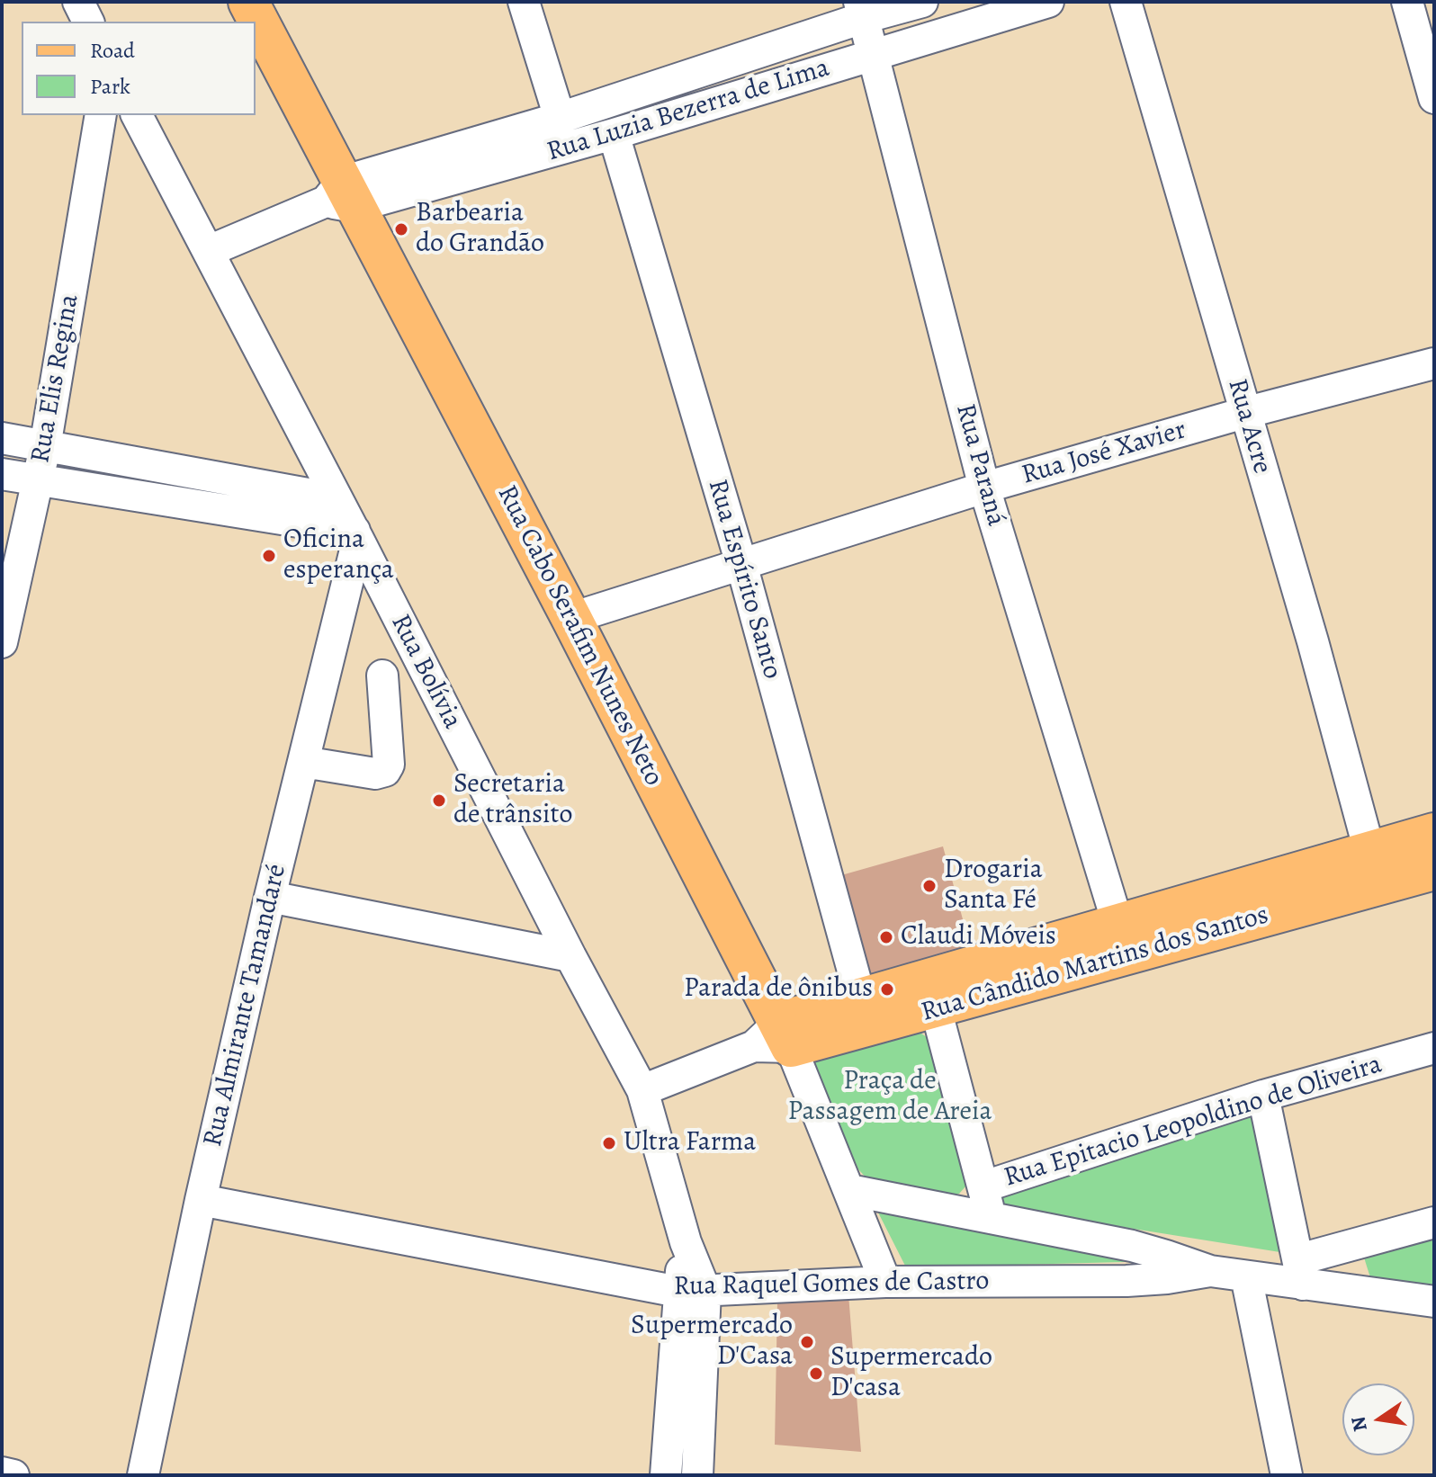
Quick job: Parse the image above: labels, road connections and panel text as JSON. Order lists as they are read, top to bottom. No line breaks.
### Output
{"streets":{"main road":["Rua Cabo Serafim Nunes Neto","Rua Cândido Martins dos Santos"],"street":["Rua Luzia Bezerra de Lima","Rua Elis Regina","Rua Acre","Rua José Xavier","Rua Paraná","Rua Espírito Santo","Rua Bolívia","Rua Almirante Tamandaré","Rua Epitacio Leopoldino de Oliveira","Rua Raquel Gomes de Castro"]},"crossings":[["Rua Luzia Bezerra de Lima","Rua Paraná"],["Rua Luzia Bezerra de Lima","Rua Espírito Santo"],["Rua Luzia Bezerra de Lima","Rua Cabo Serafim Nunes Neto"],["Rua Luzia Bezerra de Lima","Rua Bolívia"],["Rua Acre","Rua José Xavier"],["Rua Acre","Rua Cândido Martins dos Santos"],["Rua José Xavier","Rua Paraná"],["Rua José Xavier","Rua Espírito Santo"],["Rua José Xavier","Rua Cabo Serafim Nunes Neto"],["Rua Paraná","Rua Cândido Martins dos Santos"],["Rua Espírito Santo","Rua Cândido Martins dos Santos"],["Rua Cabo Serafim Nunes Neto","Rua Cândido Martins dos Santos"],["Rua Cabo Serafim Nunes Neto","Rua Raquel Gomes de Castro"],["Rua Bolívia","Rua Cândido Martins dos Santos"],["Rua Bolívia","Rua Almirante Tamandaré"],["Rua Bolívia","Rua Raquel Gomes de Castro"],["Rua Almirante Tamandaré","Rua Raquel Gomes de Castro"],["Rua Epitacio Leopoldino de Oliveira","Rua Raquel Gomes de Castro"]],"parks":["Praça de Passagem de Areia"],"places":["Barbearia do Grandão","Oficina esperança","Secretaria de trânsito","Drogaria Santa Fé","Claudi Móveis","Parada de ônibus","Ultra Farma","Supermercado D'Casa","Supermercado D'casa"],"legend":["Road","Park"],"north":"left"}
